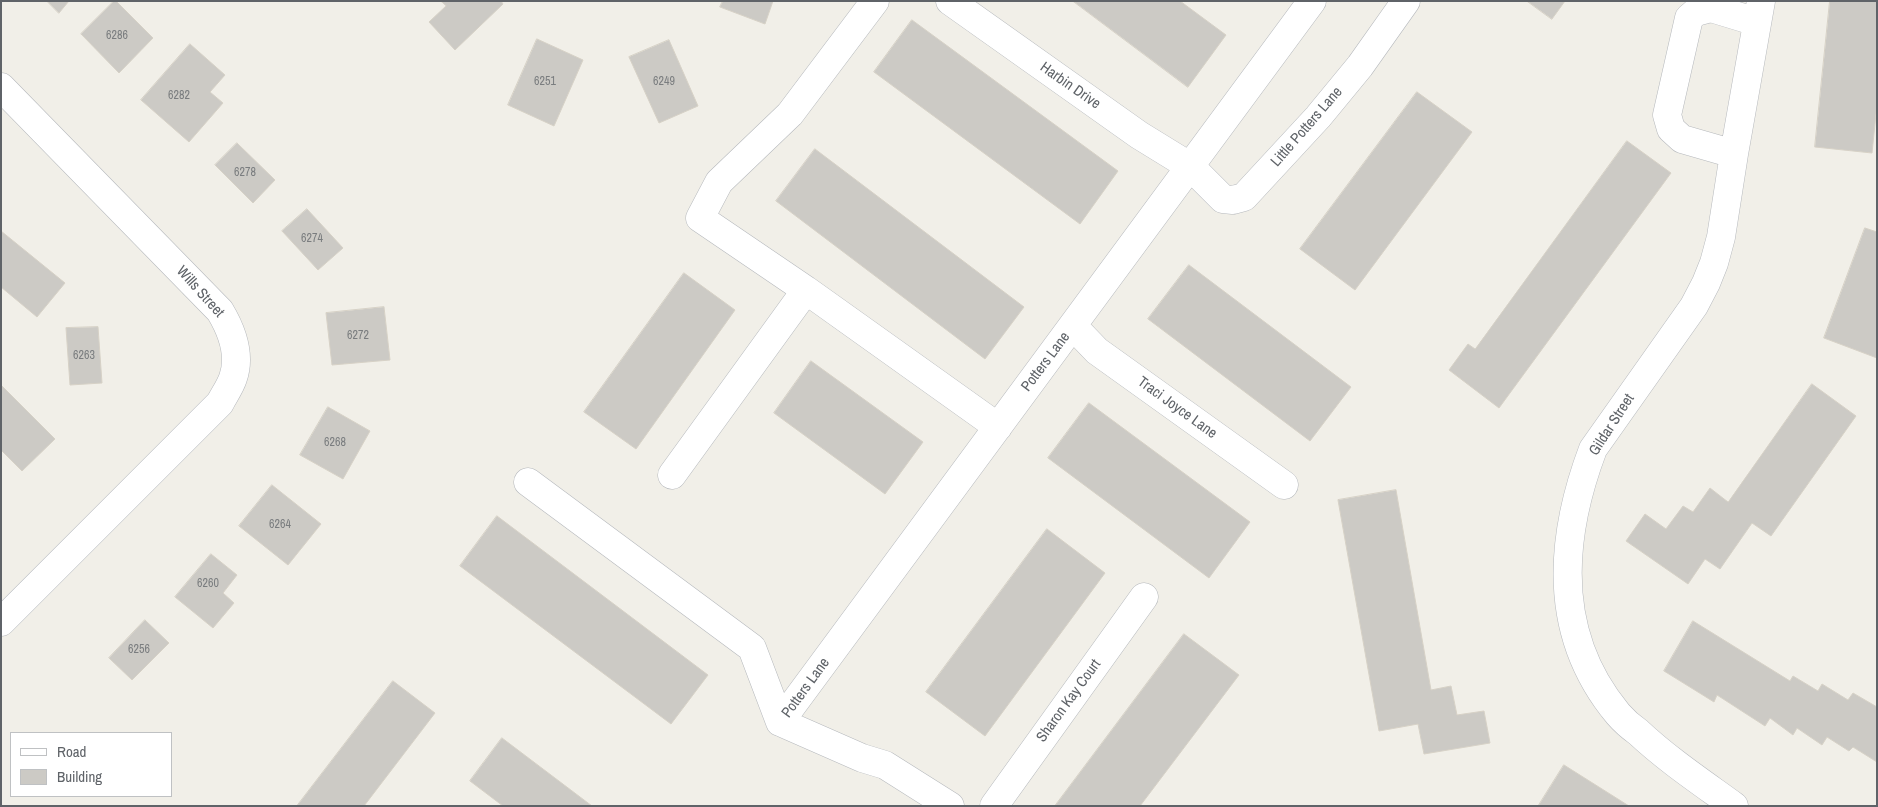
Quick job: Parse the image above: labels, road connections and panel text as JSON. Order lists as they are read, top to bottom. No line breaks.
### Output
{"streets":{"street":["Harbin Drive","Little Potters Lane","Wills Street","Potters Lane","Traci Joyce Lane","Gildar Street","Sharon Kay Court"]},"crossings":[["Harbin Drive","Little Potters Lane"],["Harbin Drive","Potters Lane"],["Little Potters Lane","Potters Lane"],["Potters Lane","Traci Joyce Lane"]],"house_numbers":["6286","6251","6249","6282","6278","6274","6272","6263","6268","6264","6260","6256"],"legend":["Road","Building"]}
